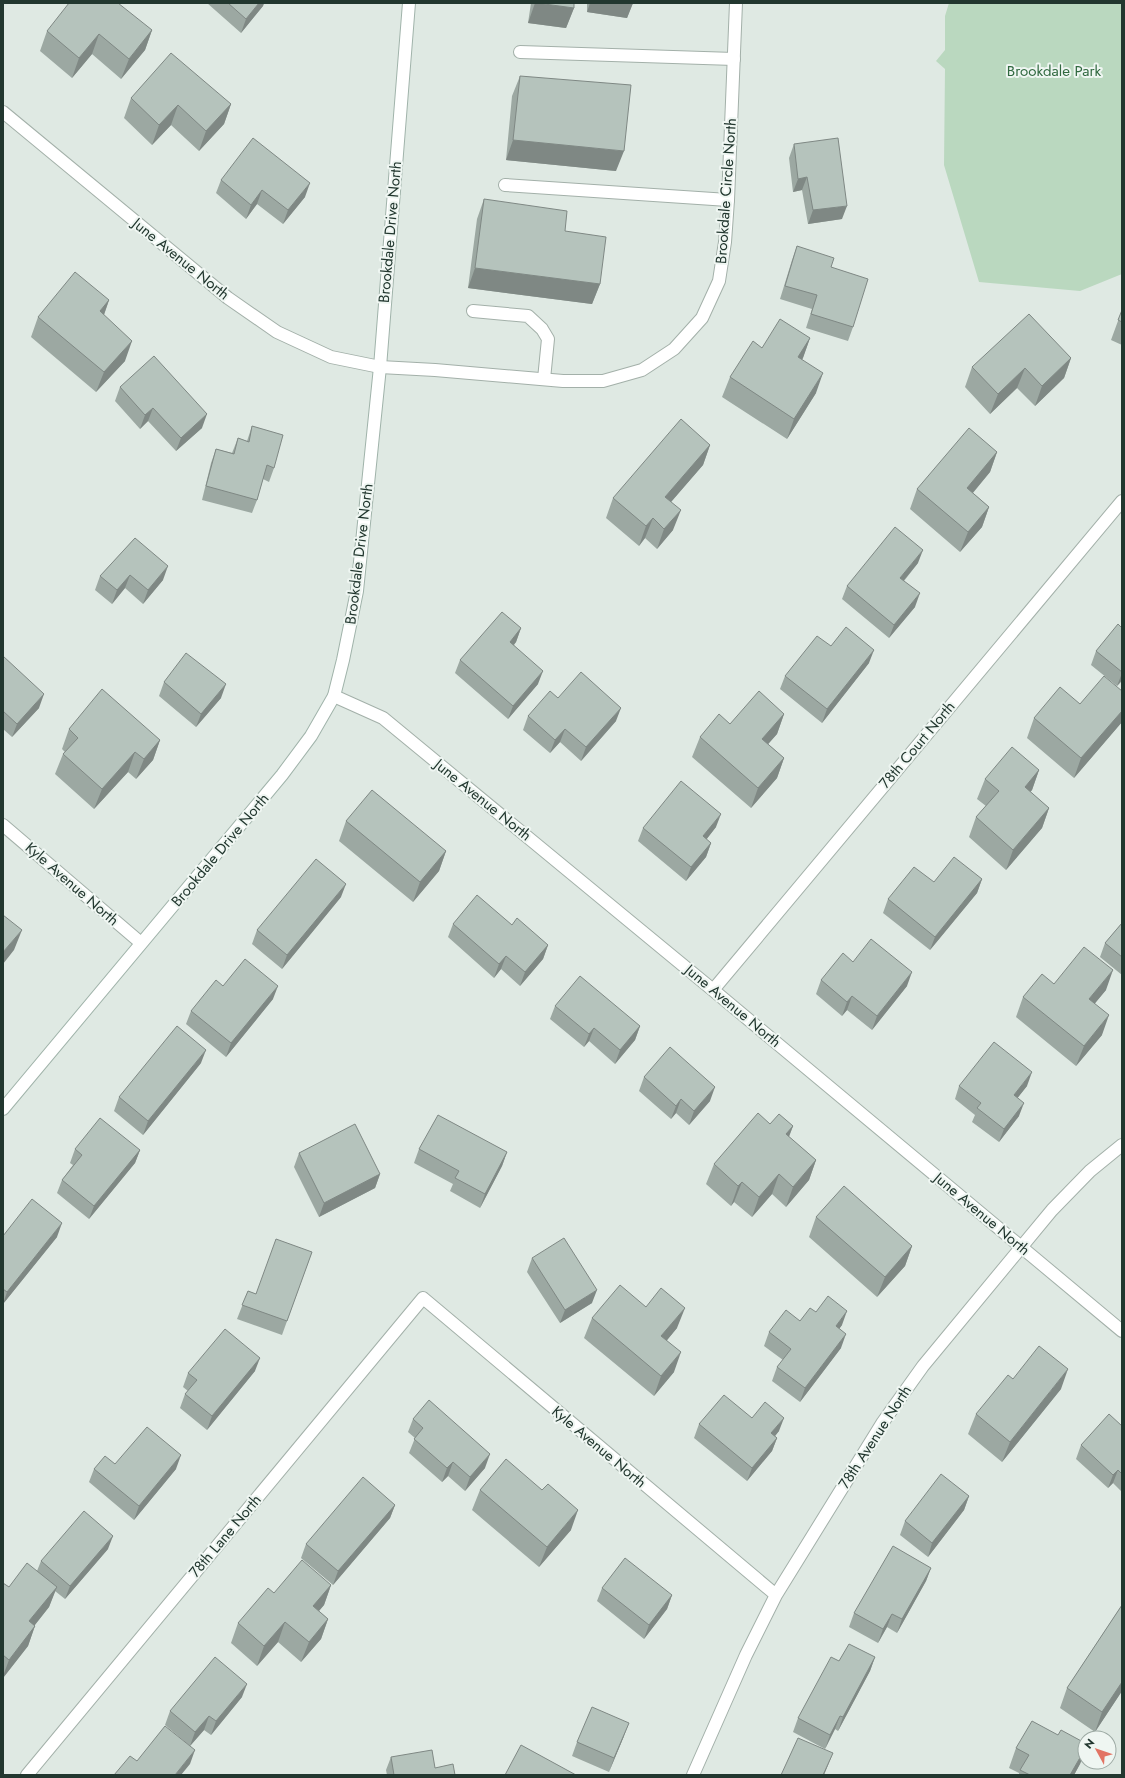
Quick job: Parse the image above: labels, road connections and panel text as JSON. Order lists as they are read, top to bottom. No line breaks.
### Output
{"streets":{"street":["Brookdale Circle North","Brookdale Drive North","June Avenue North","78th Court North","Kyle Avenue North","78th Avenue North","78th Lane North"]},"crossings":[["Brookdale Circle North","Brookdale Drive North"],["Brookdale Circle North","June Avenue North"],["Brookdale Drive North","June Avenue North"],["Brookdale Drive North","Kyle Avenue North"],["June Avenue North","78th Court North"],["June Avenue North","78th Avenue North"],["Kyle Avenue North","78th Avenue North"],["Kyle Avenue North","78th Lane North"]],"parks":["Brookdale Park"],"north":"top left"}
